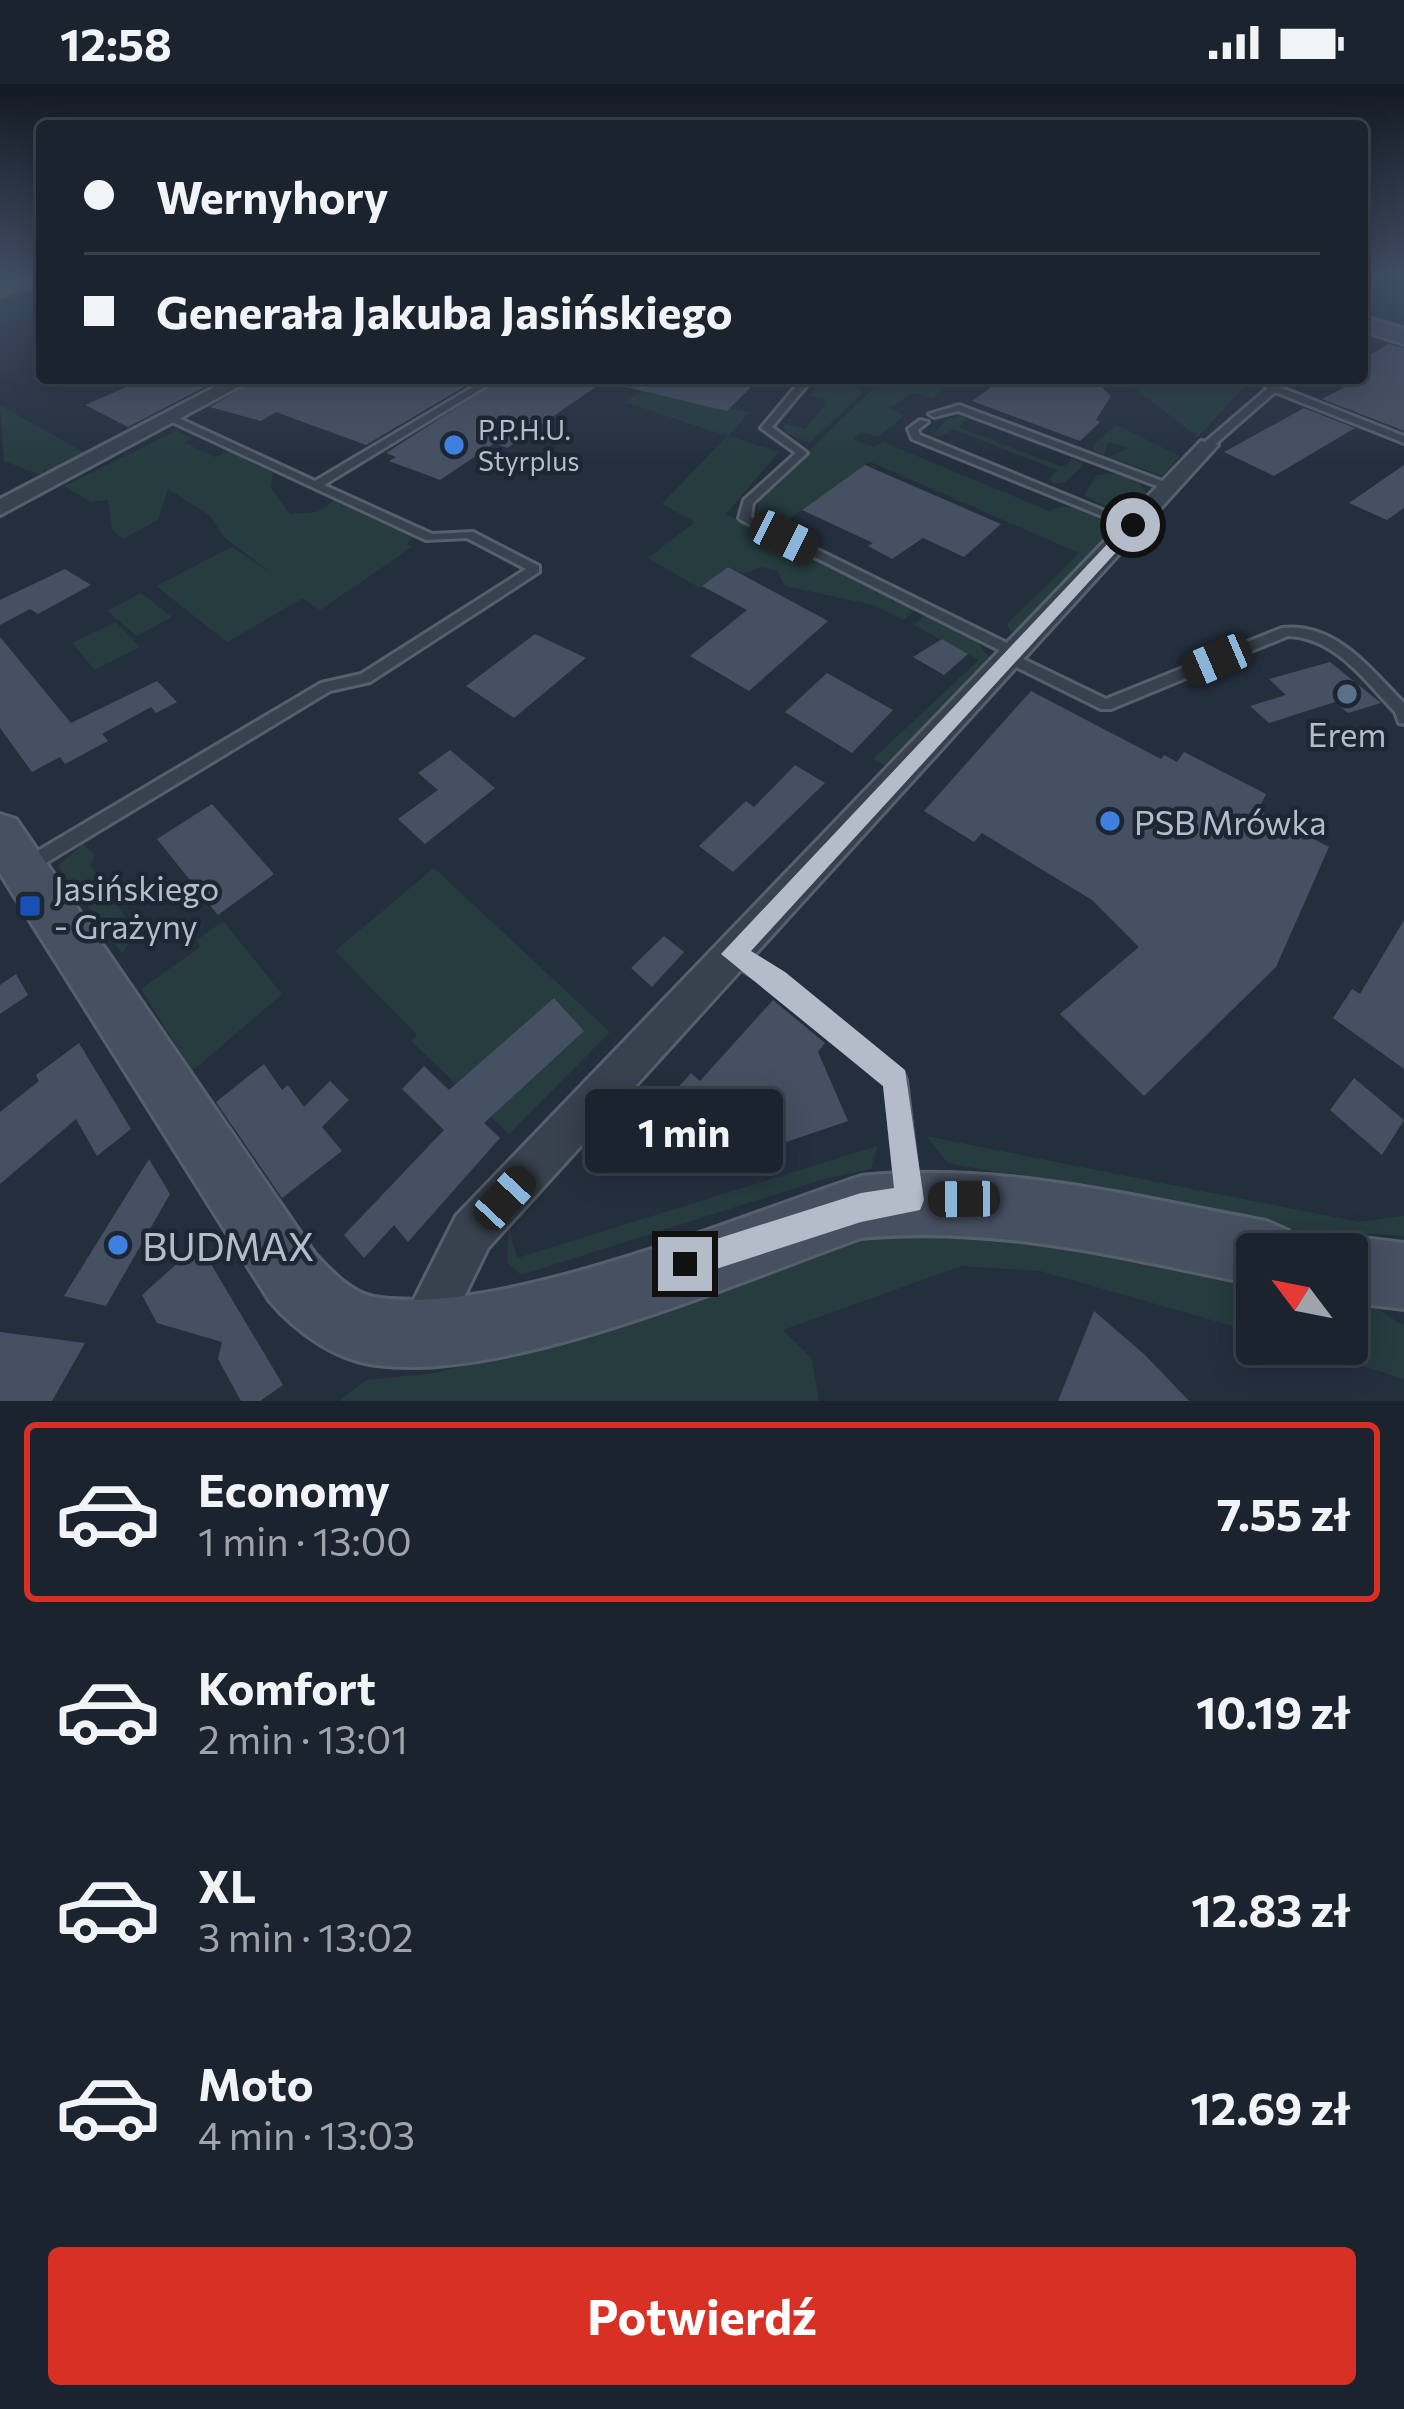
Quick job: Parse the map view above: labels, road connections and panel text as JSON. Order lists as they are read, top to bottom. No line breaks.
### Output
{"places":{"other":["P.P.H.U. Styrplus","Erem","PSB Mrówka","BUDMAX"],"transit":["Jasińskiego - Grażyny"]},"north":"top left","page":{"status":"12:58","banner":["Wernyhory","Generała Jakuba Jasińskiego"],"bubble":"1 min","list":[{"name":"Economy","note":"1 min · 13:00","value":"7.55 zł"},{"name":"Komfort","note":"2 min · 13:01","value":"10.19 zł"},{"name":"XL","note":"3 min · 13:02","value":"12.83 zł"},{"name":"Moto","note":"4 min · 13:03","value":"12.69 zł"}],"buttons":"Potwierdź"}}
